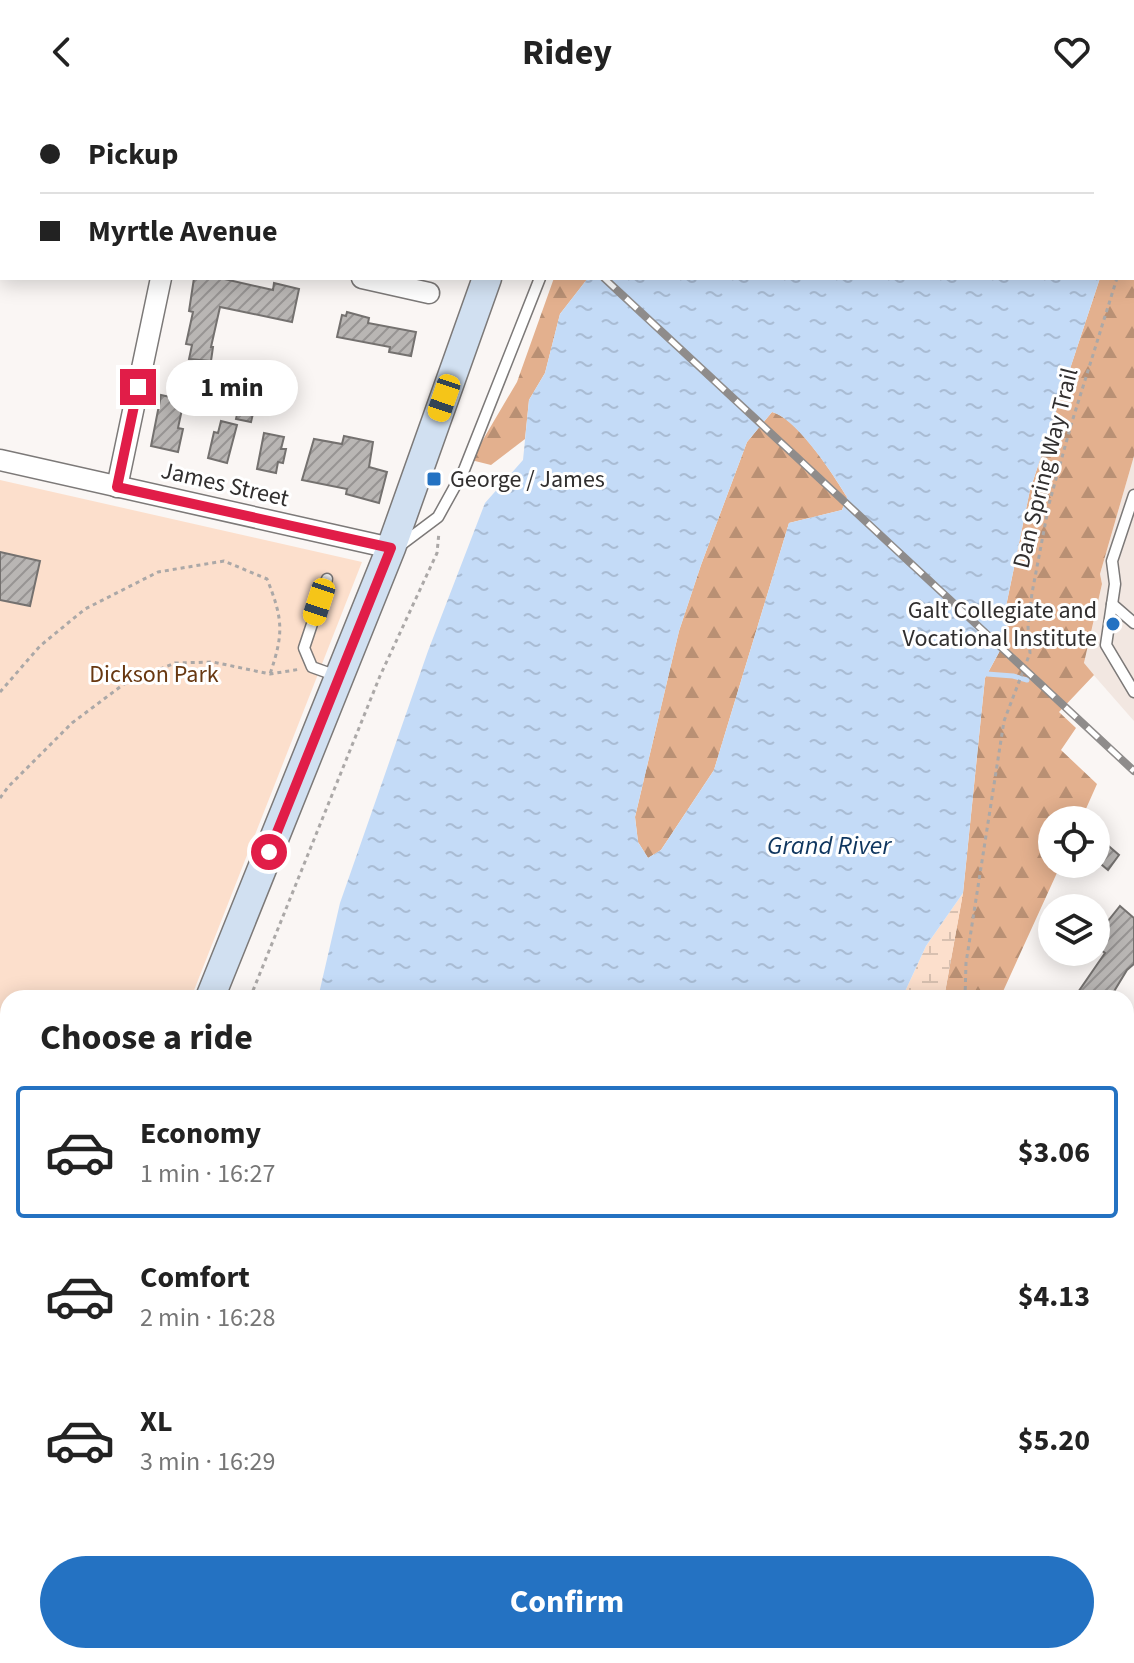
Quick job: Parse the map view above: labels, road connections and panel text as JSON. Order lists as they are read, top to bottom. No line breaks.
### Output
{"streets":{"street":["James Street"],"path":["Dan Spring Way Trail"]},"water":["Grand River"],"parks":["Dickson Park"],"places":{"transit":["George / James"],"other":["Galt Collegiate and Vocational Institute"]},"page":{"header":"Ridey","banner":["Pickup","Myrtle Avenue"],"bubble":"1 min","heading":"Choose a ride","list":[{"name":"Economy","note":"1 min · 16:27","value":"$3.06"},{"name":"Comfort","note":"2 min · 16:28","value":"$4.13"},{"name":"XL","note":"3 min · 16:29","value":"$5.20"}],"buttons":"Confirm"}}
